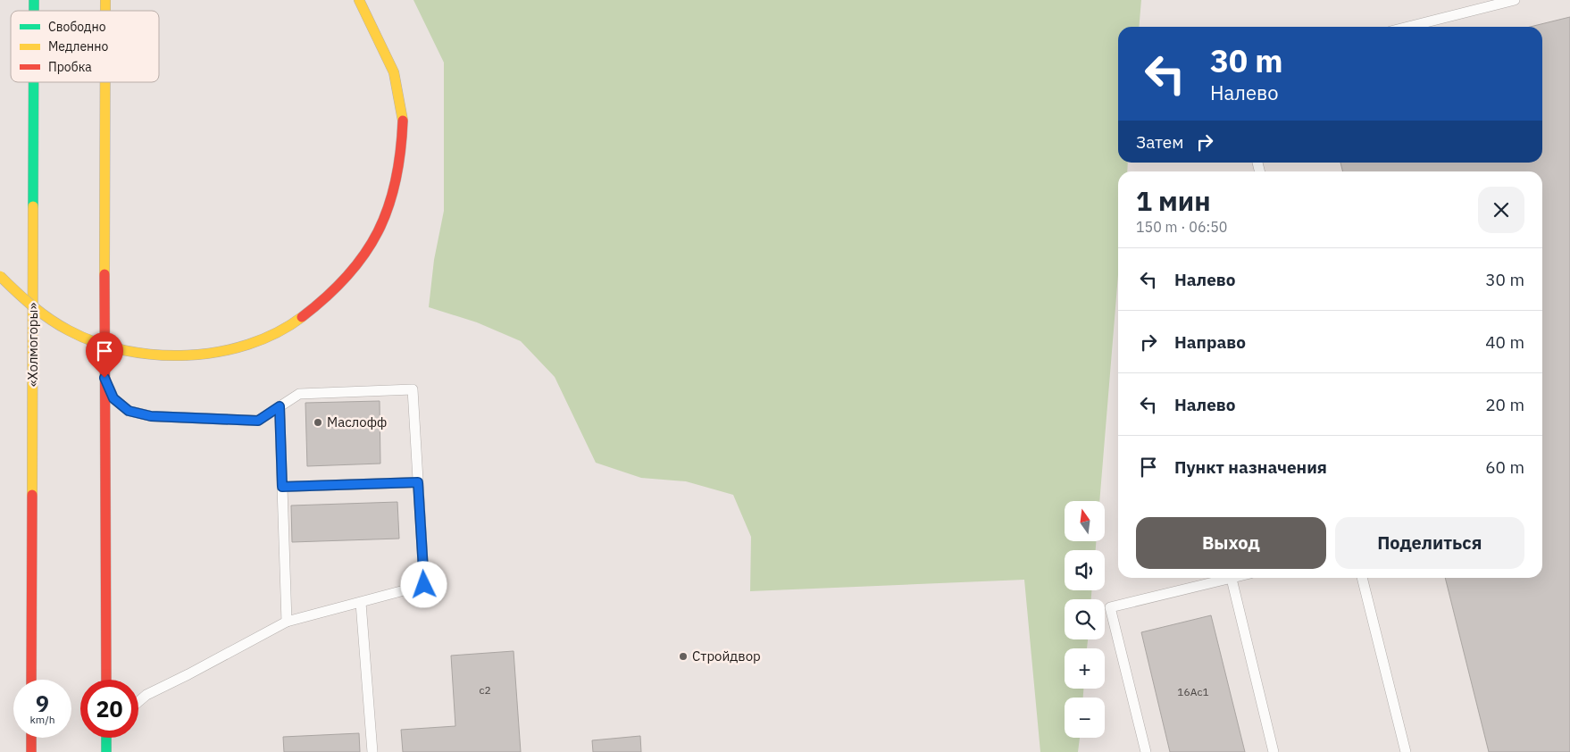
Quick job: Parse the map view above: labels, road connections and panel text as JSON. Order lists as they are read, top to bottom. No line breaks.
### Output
{"streets":{"main road":["«Холмогоры»"]},"places":["Маслофф","Стройдвор"],"house_numbers":["с2","16Ас1"],"legend":["Свободно","Медленно","Пробка"],"north":"top","page":{"turn":["30 m","Налево"],"then":"Затем","heading":["1 мин","150 m · 06:50"],"list":[{"name":"Налево","value":"30 m"},{"name":"Направо","value":"40 m"},{"name":"Налево","value":"20 m"},{"name":"Пункт назначения","value":"60 m"}],"map_buttons":["+","−"],"buttons":["Выход","Поделиться"],"speed":"9 km/h","limit":"20"}}
